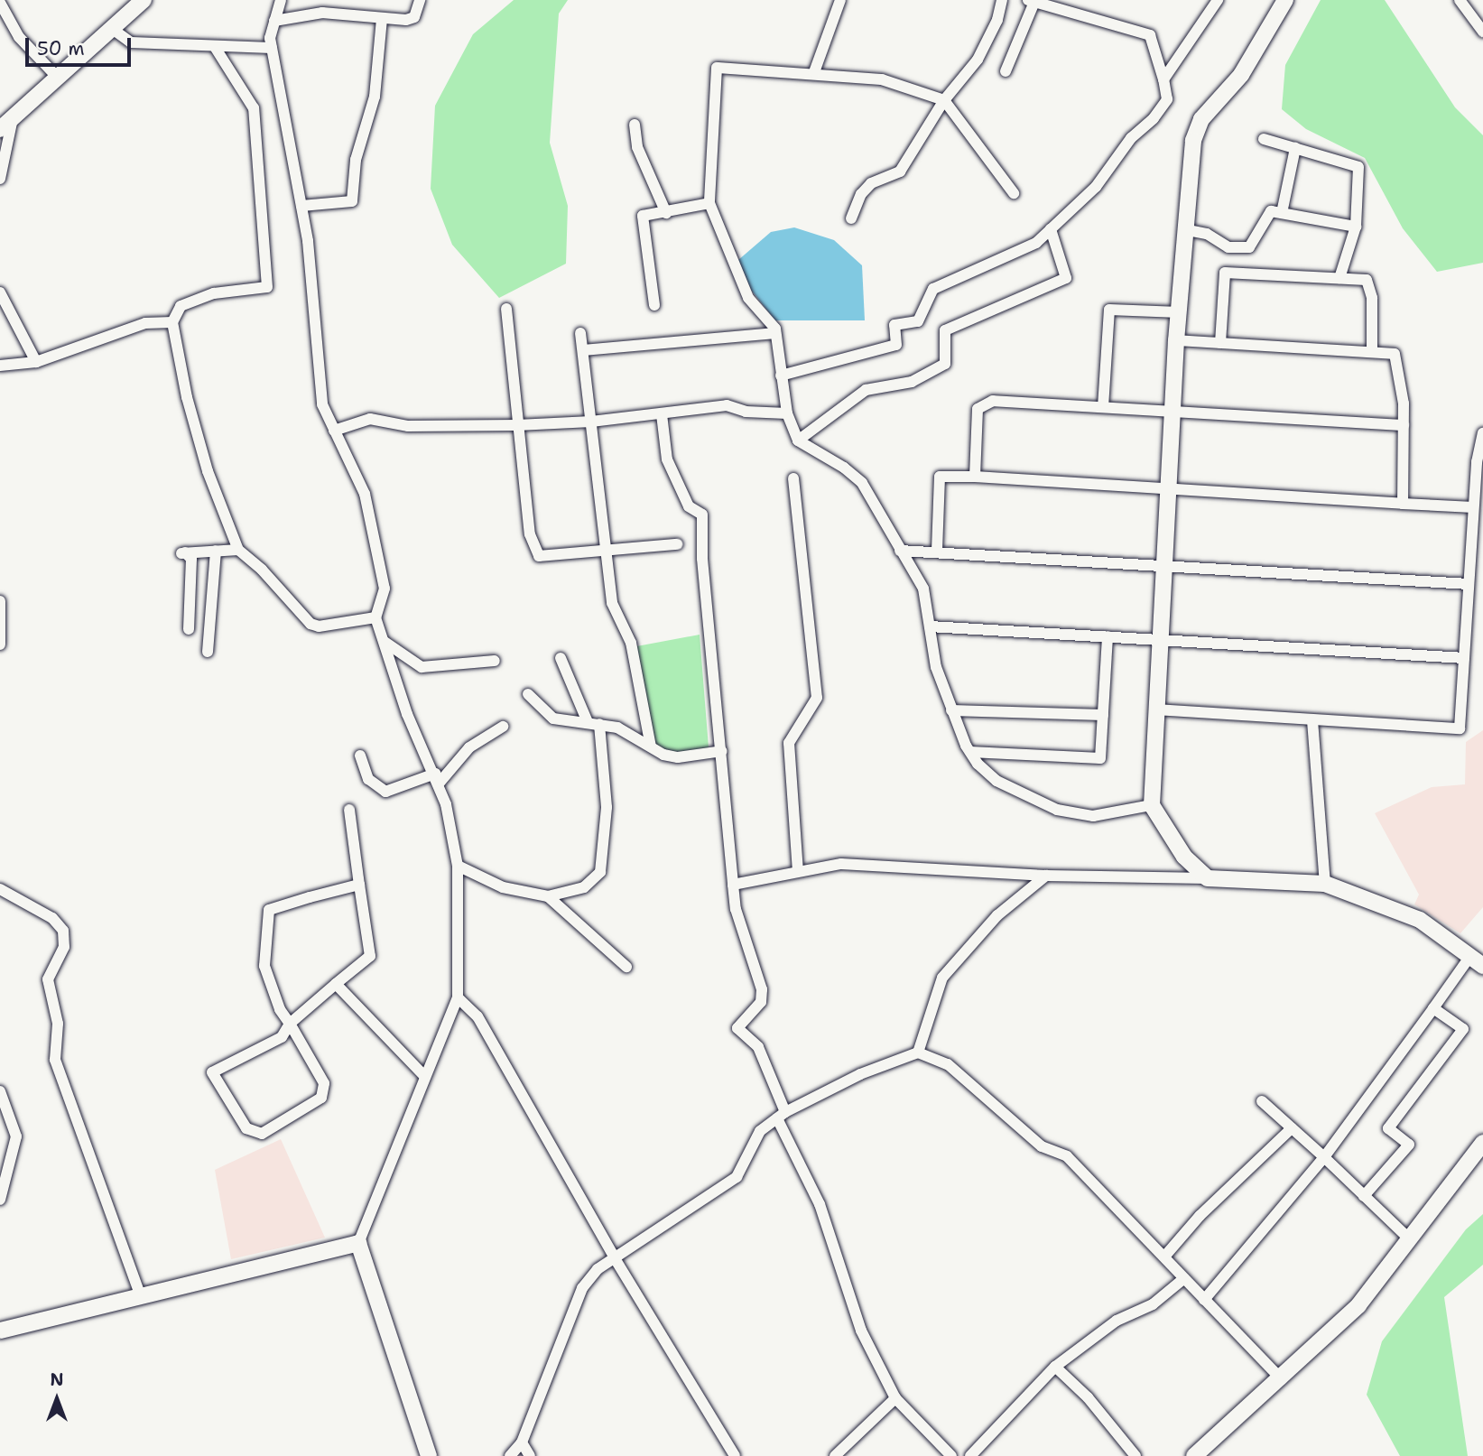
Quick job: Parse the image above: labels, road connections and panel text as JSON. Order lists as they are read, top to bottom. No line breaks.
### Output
{"scale_bar":"50 m","north":"top"}
